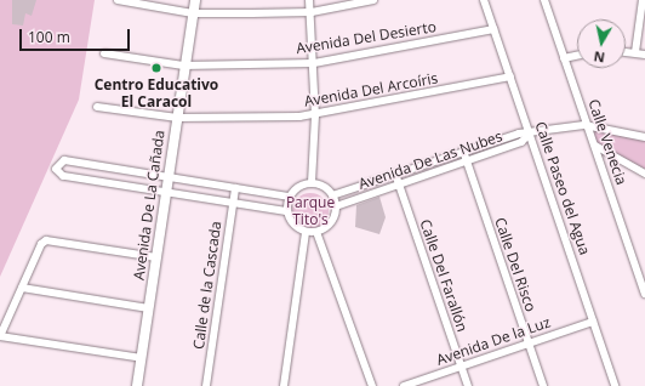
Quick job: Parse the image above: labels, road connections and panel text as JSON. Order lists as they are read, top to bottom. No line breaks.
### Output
{"streets":{"main road":["Avenida De La Cañada"],"street":["Avenida Del Desierto","Avenida Del Arcoíris","Calle Venecia","Avenida De Las Nubes","Calle Paseo del Agua","Calle Del Risco","Calle Del Farallón","Calle de la Cascada","Avenida De la Luz"]},"crossings":[["Avenida Del Desierto","Calle Paseo del Agua"],["Avenida Del Desierto","Avenida De La Cañada"],["Avenida Del Arcoíris","Calle Paseo del Agua"],["Avenida Del Arcoíris","Avenida De La Cañada"],["Calle Venecia","Avenida De Las Nubes"],["Avenida De Las Nubes","Calle Paseo del Agua"],["Avenida De Las Nubes","Calle Del Risco"],["Avenida De Las Nubes","Calle Del Farallón"],["Calle Paseo del Agua","Avenida De la Luz"],["Calle Del Risco","Avenida De la Luz"],["Calle Del Farallón","Avenida De la Luz"]],"parks":["Parque Tito's"],"places":["Centro Educativo El Caracol"],"scale_bar":"100 m","north":"bottom"}
